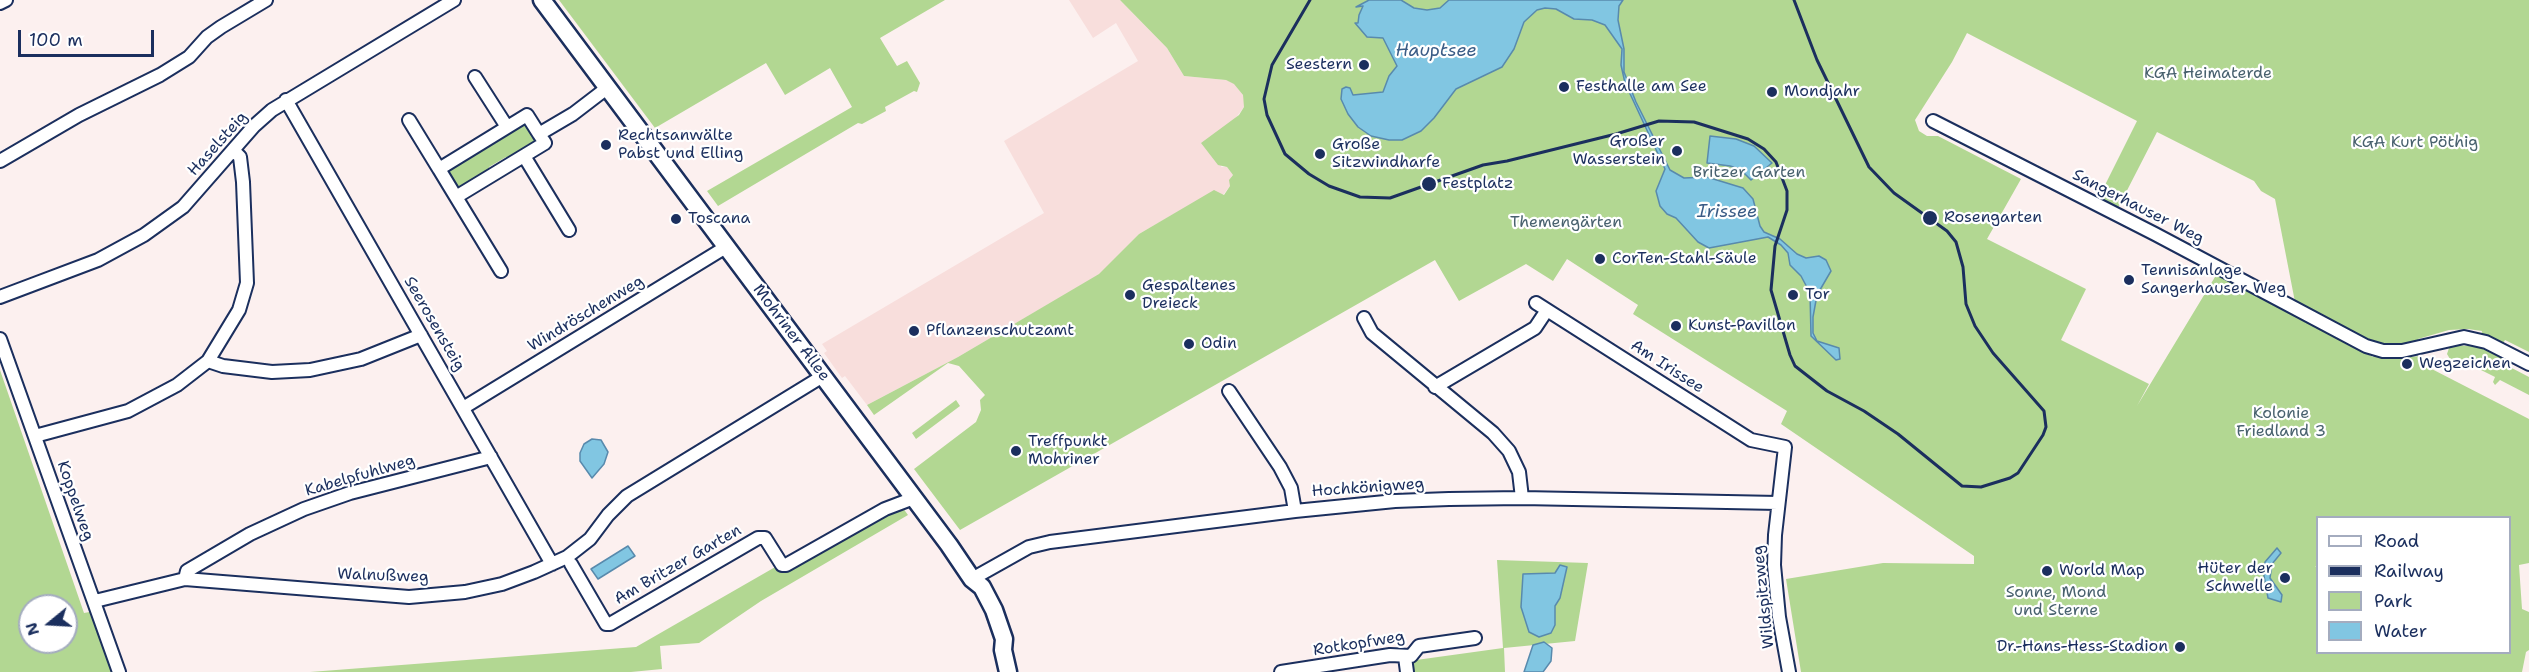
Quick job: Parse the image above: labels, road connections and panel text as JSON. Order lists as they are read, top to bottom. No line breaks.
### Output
{"streets":{"main road":["Mohriner Allee"],"street":["Haselsteig","Sangerhauser Weg","Windröschenweg","Seerosensteig","Am Irissee","Kabelpfuhlweg","Hochkönigweg","Koppelweg","Am Britzer Garten","Walnußweg","Wildspitzweg","Rotkopfweg"]},"crossings":[["Haselsteig","Seerosensteig"],["Windröschenweg","Seerosensteig"],["Windröschenweg","Mohriner Allee"],["Seerosensteig","Kabelpfuhlweg"],["Seerosensteig","Walnußweg"],["Mohriner Allee","Hochkönigweg"],["Mohriner Allee","Am Britzer Garten"],["Mohriner Allee","Walnußweg"],["Am Irissee","Wildspitzweg"],["Kabelpfuhlweg","Walnußweg"],["Hochkönigweg","Wildspitzweg"],["Koppelweg","Walnußweg"]],"water":["Hauptsee","Irissee"],"parks":["KGA Heimaterde","KGA Kurt Pöthig","Britzer Garten","Themengärten","Kolonie Friedland 3","Sonne, Mond und Sterne"],"places":["Seestern","Festhalle am See","Mondjahr","Rechtsanwälte Pabst und Elling","Großer Wasserstein","Große Sitzwindharfe","Festplatz","Rosengarten","Toscana","CorTen-Stahl-Säule","Tennisanlage Sangerhauser Weg","Gespaltenes Dreieck","Tor","Kunst-Pavillon","Pflanzenschutzamt","Odin","Wegzeichen","Treffpunkt Mohriner","World Map","Hüter der Schwelle","Dr.-Hans-Hess-Stadion"],"legend":["Road","Railway","Park","Water"],"scale_bar":"100 m","north":"left"}
